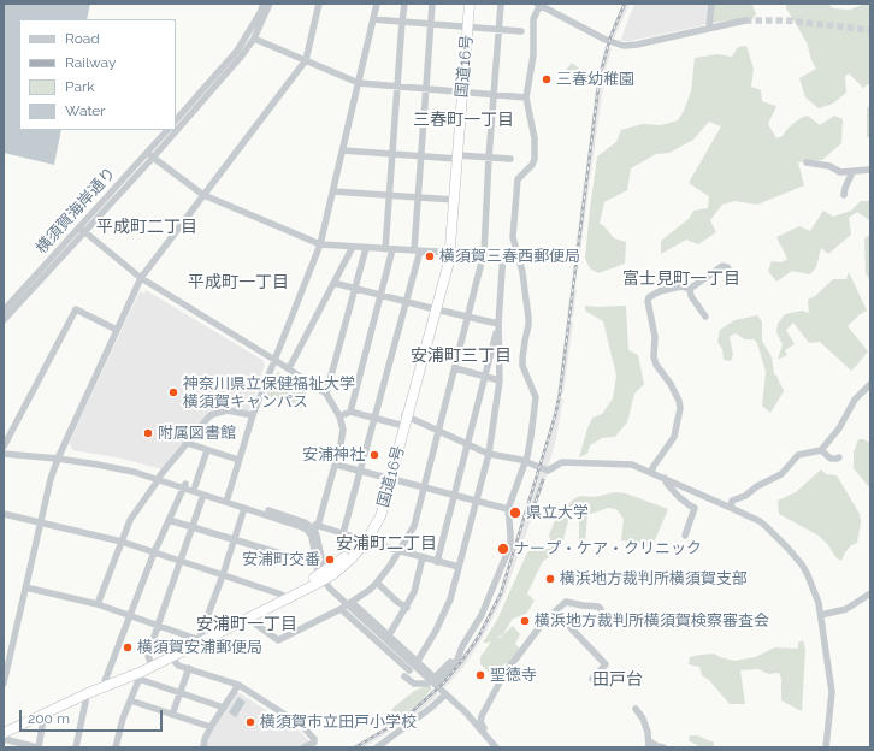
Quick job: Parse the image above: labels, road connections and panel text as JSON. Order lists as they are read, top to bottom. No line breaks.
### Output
{"streets":{"highway":["国道16号"],"street":["横須賀海岸通り"]},"districts":["三春町一丁目","平成町二丁目","富士見町一丁目","平成町一丁目","安浦町三丁目","安浦町二丁目","安浦町一丁目","田戸台"],"places":["三春幼稚園","横須賀三春西郵便局","神奈川県立保健福祉大学 横須賀キャンパス","附属図書館","安浦神社","県立大学","ナープ・ケア・クリニック","安浦町交番","横浜地方裁判所横須賀支部","横浜地方裁判所横須賀検察審査会","横須賀安浦郵便局","聖徳寺","横須賀市立田戸小学校"],"legend":["Road","Railway","Park","Water"],"scale_bar":"200 m"}
